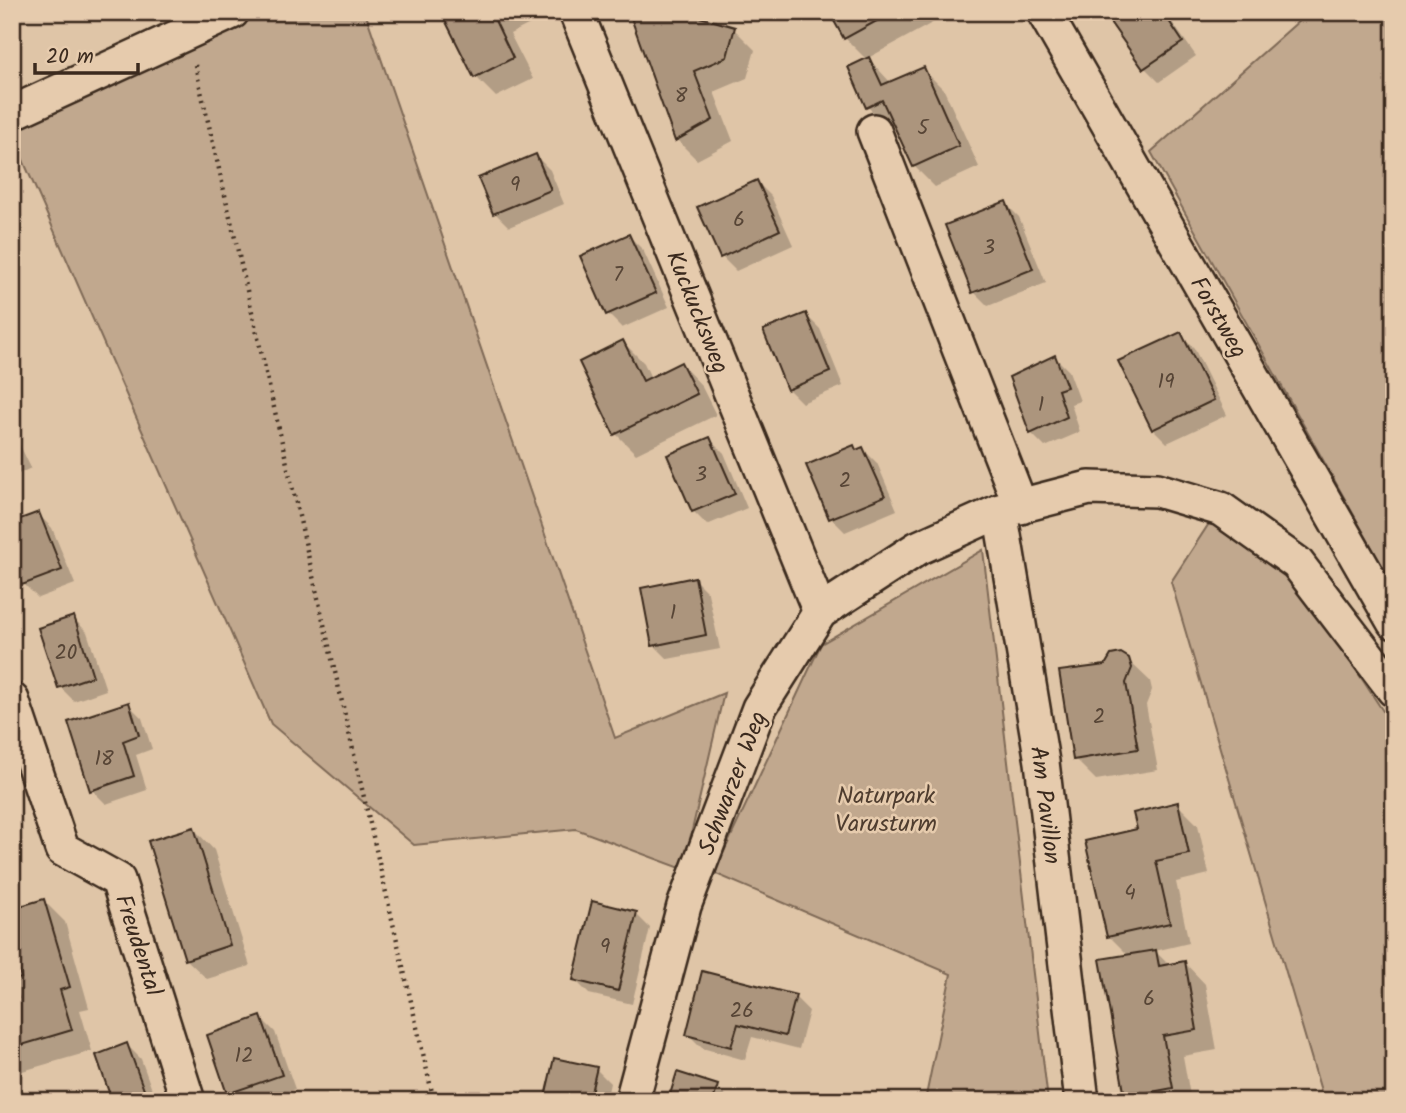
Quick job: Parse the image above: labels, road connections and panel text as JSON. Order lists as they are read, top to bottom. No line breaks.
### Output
{"streets":{"street":["Kuckucksweg","Forstweg","Schwarzer Weg","Am Pavillon","Freudental"]},"crossings":[["Kuckucksweg","Schwarzer Weg"],["Schwarzer Weg","Am Pavillon"]],"parks":["Naturpark Varusturm"],"house_numbers":["8","5","9","6","3","7","19","1","3","2","1","20","2","18","4","9","6","26","12"],"scale_bar":"20 m"}
